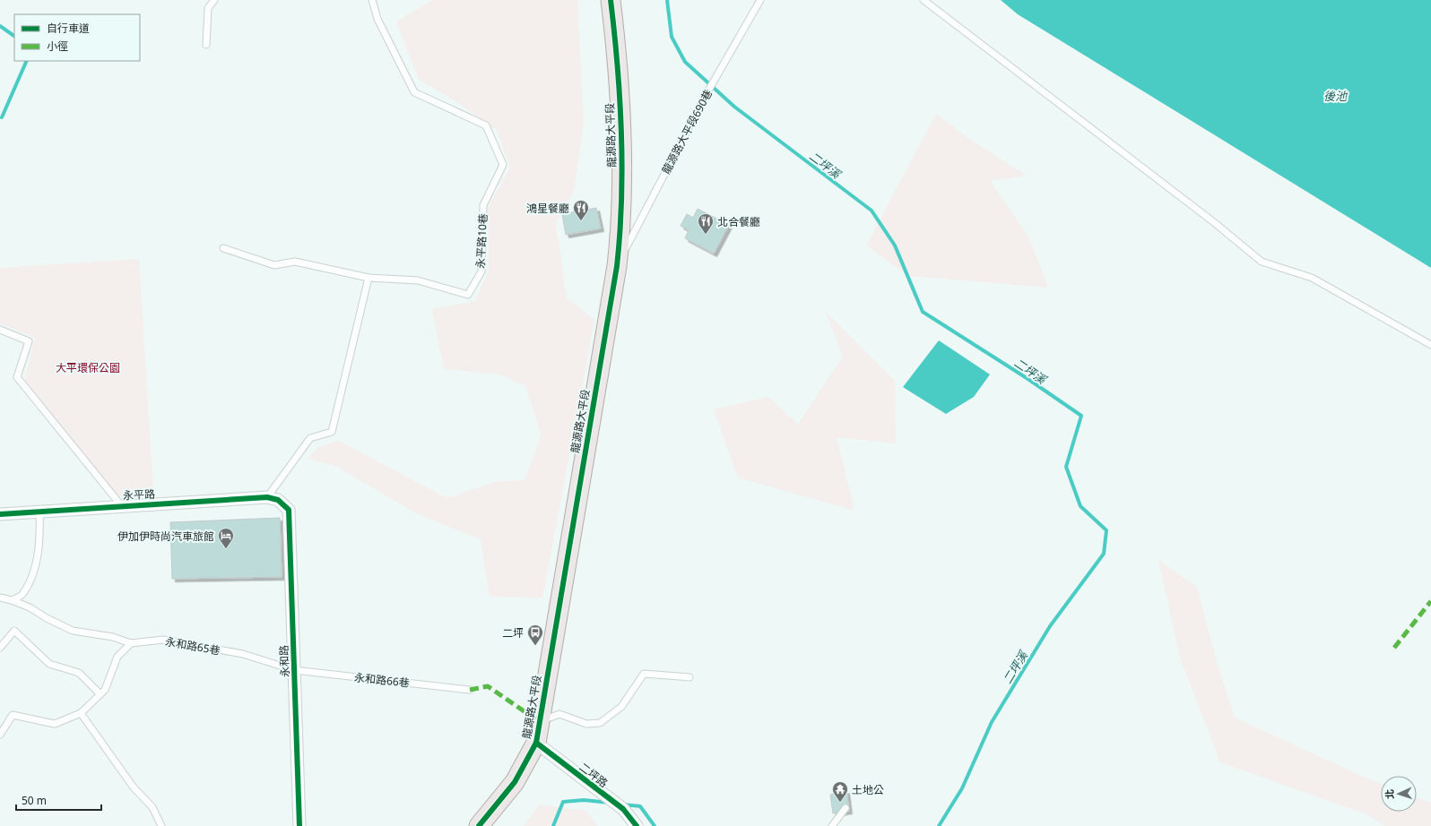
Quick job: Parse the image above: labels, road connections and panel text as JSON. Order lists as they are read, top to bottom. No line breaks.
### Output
{"streets":{"main road":["龍源路大平段"],"street":["永平路","永和路","二坪路"],"lane":["龍源路大平段690巷","永平路10巷","永和路65巷","永和路66巷"]},"crossings":[["龍源路大平段690巷","龍源路大平段"],["龍源路大平段","二坪路"],["永平路","永和路"],["永和路65巷","永和路"],["永和路65巷","永和路66巷"],["永和路","永和路66巷"]],"water":["後池","二坪溪"],"parks":["大平環保公園"],"places":{"restaurant":["鴻星餐廳","北合餐廳"],"hotel":["伊加伊時尚汽車旅館"],"bus stop":["二坪"],"temple":["土地公"]},"legend":["自行車道","小徑"],"scale_bar":"50 m","north":"left"}
